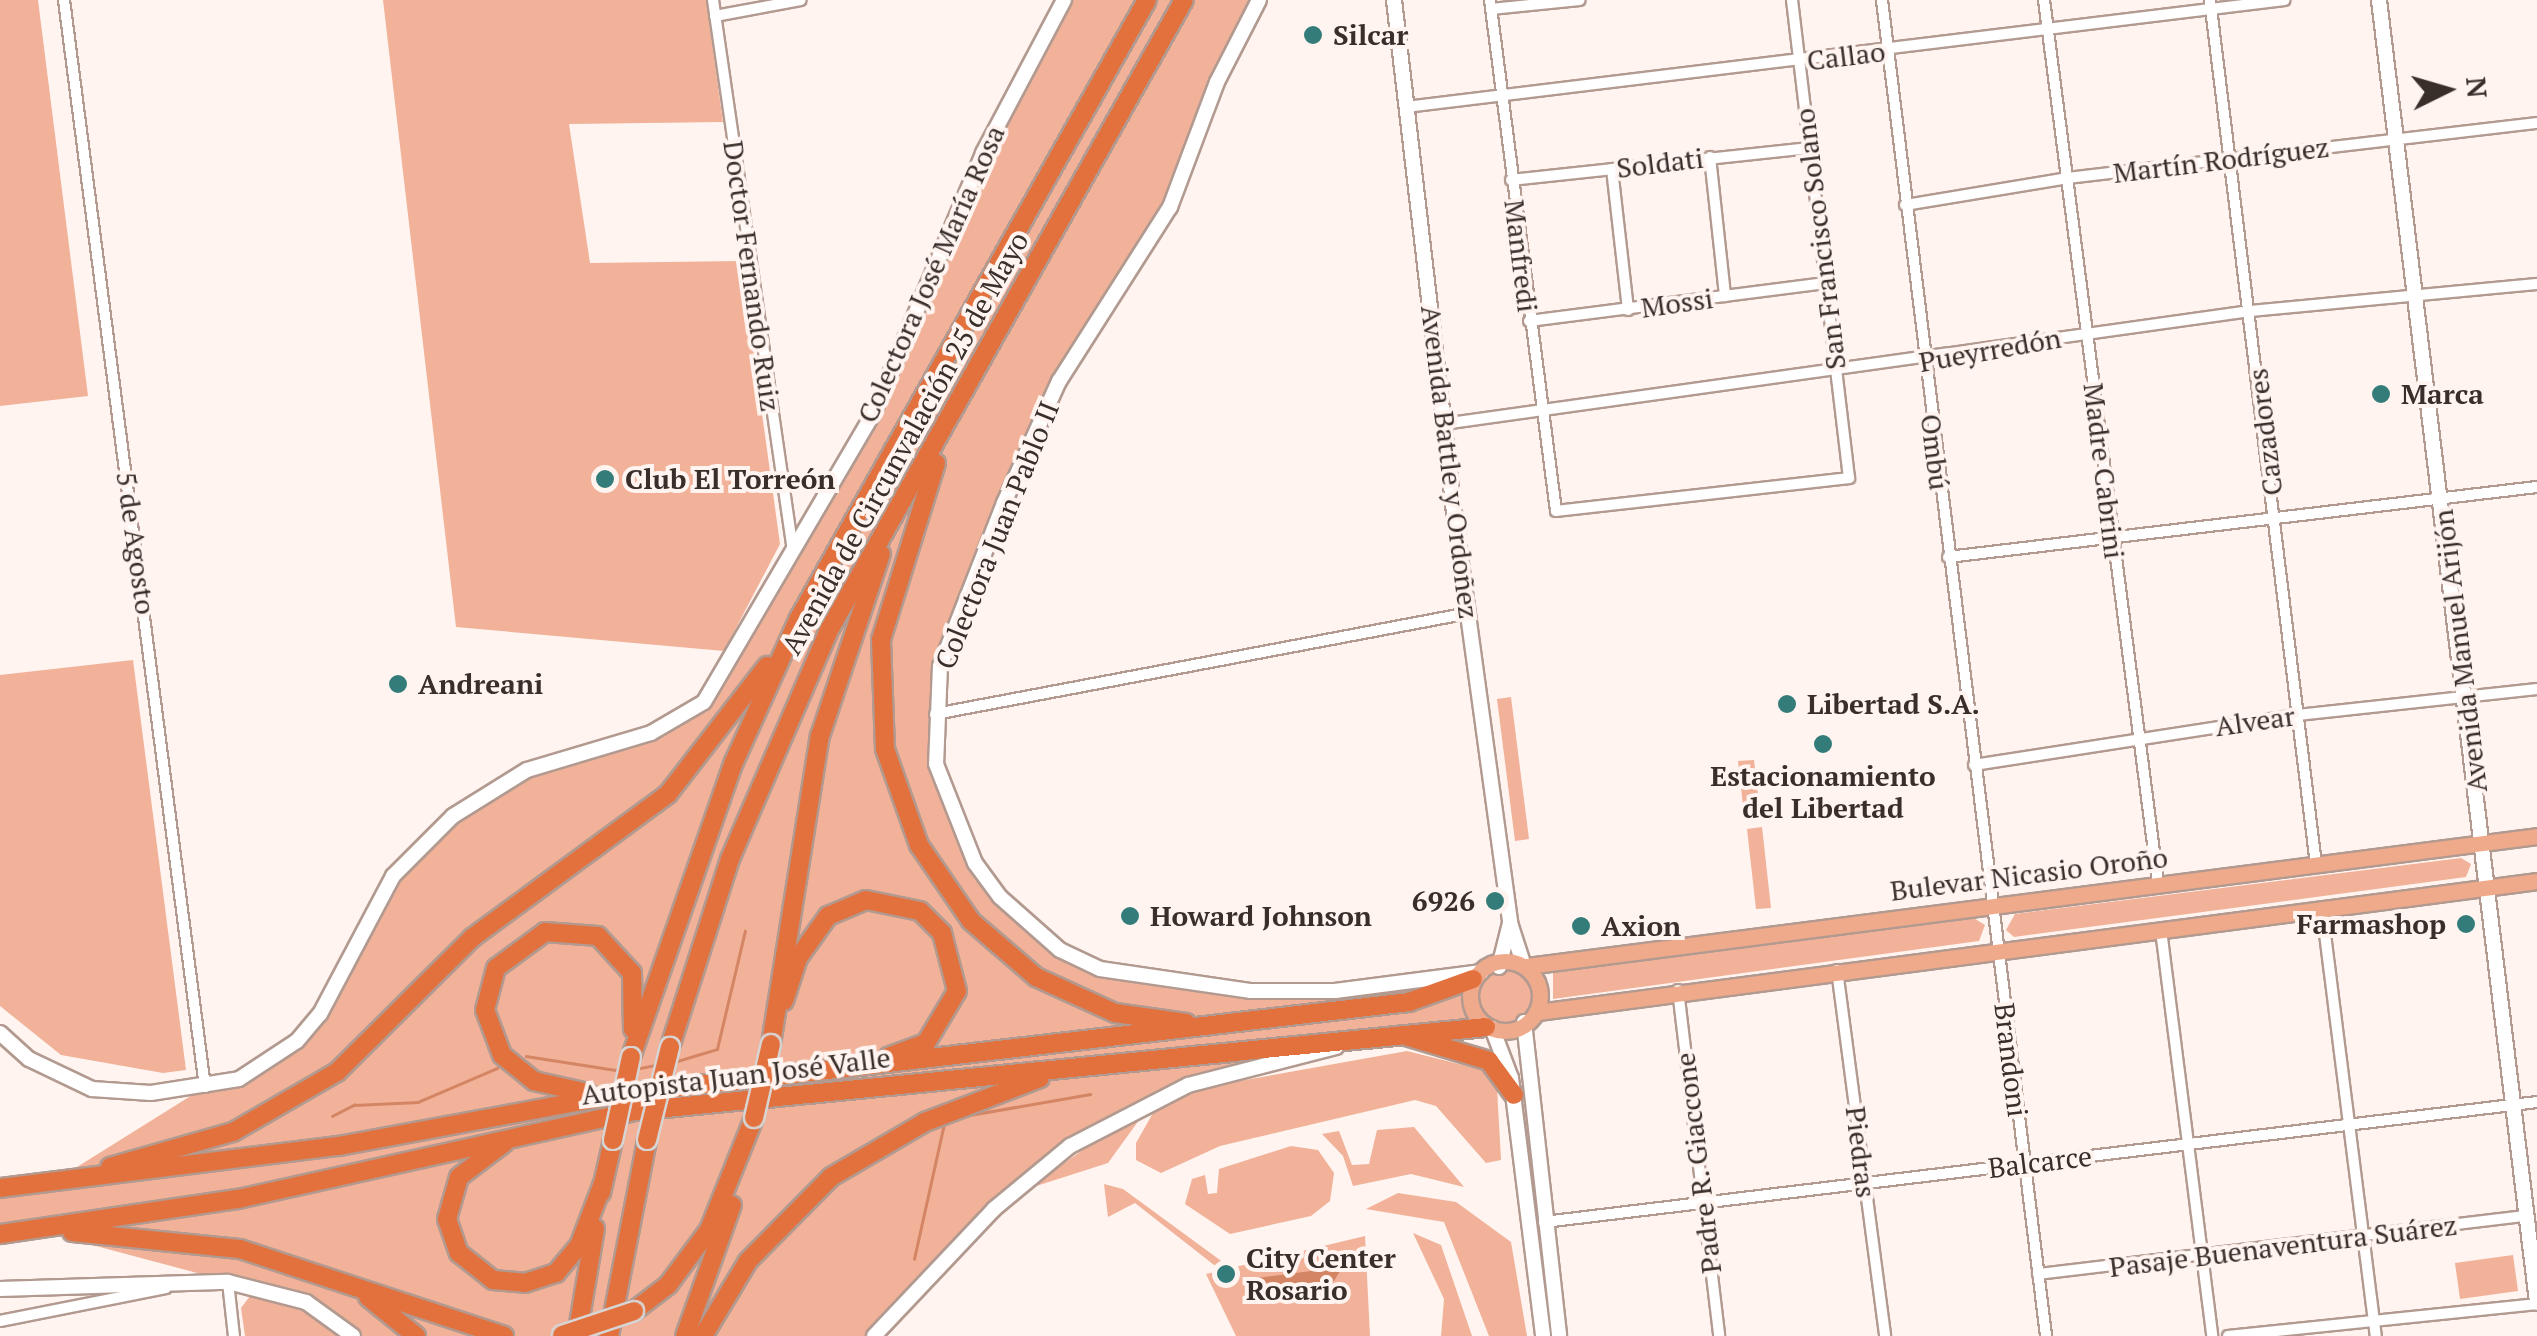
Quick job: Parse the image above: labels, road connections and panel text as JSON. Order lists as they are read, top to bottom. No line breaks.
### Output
{"streets":{"highway":["Avenida de Circunvalación 25 de Mayo","Autopista Juan José Valle"],"main road":["Colectora José María Rosa","Avenida Battle y Ordoñez","Colectora Juan Pablo II","Avenida Manuel Arijón","Bulevar Nicasio Oroño"],"street":["Callao","Martín Rodríguez","Soldati","San Francisco Solano","Manfredi","Doctor Fernando Ruiz","Mossi","Pueyrredón","Cazadores","Ombú","Madre Cabrini","5 de Agosto","Alvear","Brandoni","Piedras","Balcarce","Padre R. Giaccone","Pasaje Buenaventura Suárez"]},"crossings":[["Callao","San Francisco Solano"],["Callao","Manfredi"],["Callao","Cazadores"],["Callao","Ombú"],["Callao","Avenida Battle y Ordoñez"],["Callao","Madre Cabrini"],["Martín Rodríguez","Cazadores"],["Martín Rodríguez","Ombú"],["Martín Rodríguez","Madre Cabrini"],["Martín Rodríguez","Avenida Manuel Arijón"],["Soldati","San Francisco Solano"],["Soldati","Manfredi"],["San Francisco Solano","Manfredi"],["San Francisco Solano","Mossi"],["San Francisco Solano","Pueyrredón"],["Manfredi","Mossi"],["Manfredi","Pueyrredón"],["Colectora José María Rosa","Doctor Fernando Ruiz"],["Colectora José María Rosa","5 de Agosto"],["Pueyrredón","Cazadores"],["Pueyrredón","Ombú"],["Pueyrredón","Avenida Battle y Ordoñez"],["Pueyrredón","Madre Cabrini"],["Pueyrredón","Avenida Manuel Arijón"],["Cazadores","Alvear"],["Cazadores","Bulevar Nicasio Oroño"],["Ombú","Alvear"],["Ombú","Bulevar Nicasio Oroño"],["Ombú","Brandoni"],["Avenida Battle y Ordoñez","Colectora Juan Pablo II"],["Avenida Battle y Ordoñez","Bulevar Nicasio Oroño"],["Avenida Battle y Ordoñez","Autopista Juan José Valle"],["Madre Cabrini","Alvear"],["Madre Cabrini","Bulevar Nicasio Oroño"],["Colectora Juan Pablo II","Bulevar Nicasio Oroño"],["Colectora Juan Pablo II","Autopista Juan José Valle"],["Avenida Manuel Arijón","Alvear"],["Avenida Manuel Arijón","Bulevar Nicasio Oroño"],["Avenida Manuel Arijón","Balcarce"],["Avenida Manuel Arijón","Pasaje Buenaventura Suárez"],["Bulevar Nicasio Oroño","Brandoni"],["Bulevar Nicasio Oroño","Autopista Juan José Valle"],["Brandoni","Balcarce"],["Brandoni","Pasaje Buenaventura Suárez"],["Piedras","Balcarce"],["Balcarce","Padre R. Giaccone"]],"places":["Silcar","Marca","Club El Torreón","Andreani","Libertad S.A.","Estacionamiento del Libertad","6926","Howard Johnson","Farmashop","Axion","City Center Rosario"],"north":"right"}
